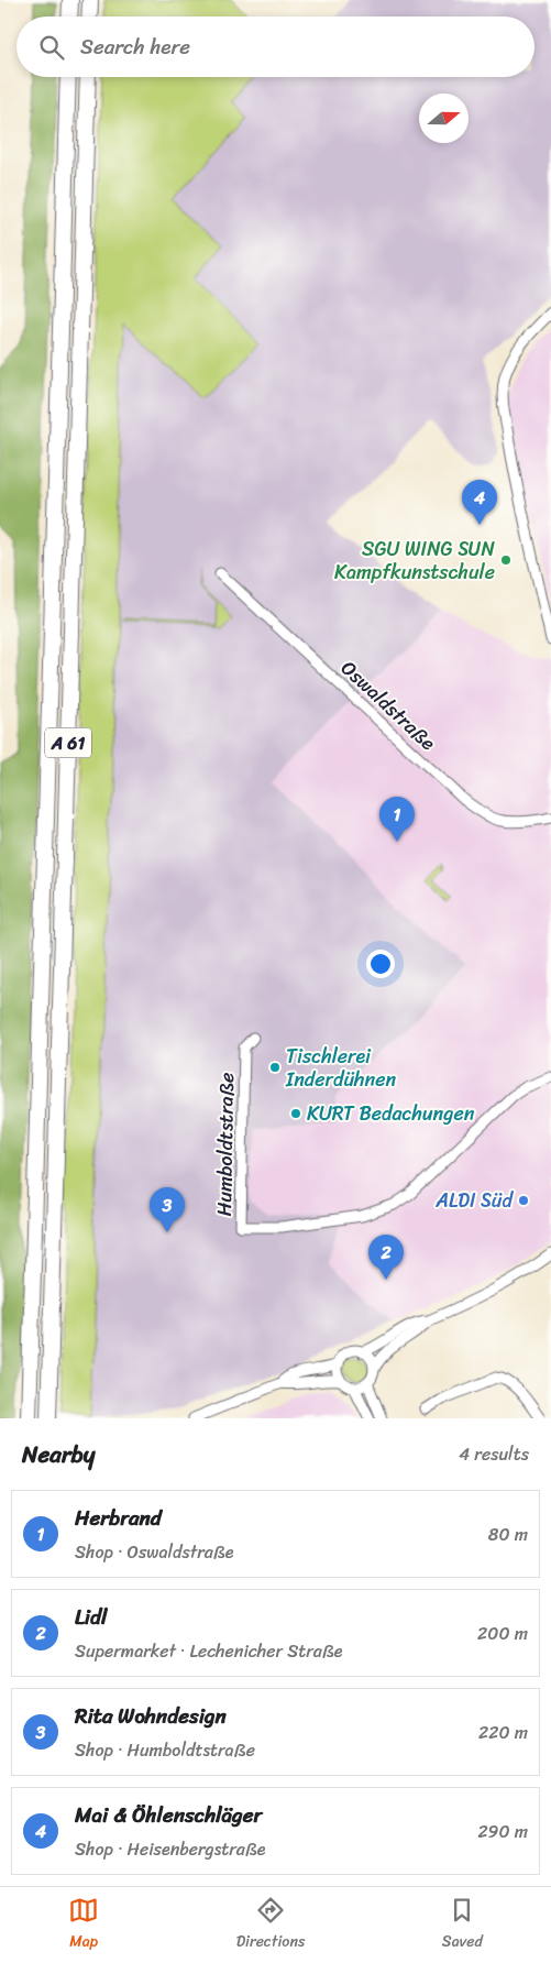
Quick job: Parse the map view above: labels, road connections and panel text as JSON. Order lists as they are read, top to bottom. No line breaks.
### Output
{"streets":{"highway":["A 61"],"street":["Oswaldstraße","Humboldtstraße"]},"places":["SGU WING SUN Kampfkunstschule","Tischlerei Inderdühnen","KURT Bedachungen","ALDI Süd"],"north":"right","page":{"search":"Search here","pins":["4","1","3","2"],"heading":["Nearby","4 results"],"list":[{"mark":"1","name":"Herbrand","note":"Shop · Oswaldstraße","value":"80 m"},{"mark":"2","name":"Lidl","note":"Supermarket · Lechenicher Straße","value":"200 m"},{"mark":"3","name":"Rita Wohndesign","note":"Shop · Humboldtstraße","value":"220 m"},{"mark":"4","name":"Mai & Öhlenschläger","note":"Shop · Heisenbergstraße","value":"290 m"}],"nav":["Map","Directions","Saved"]}}
